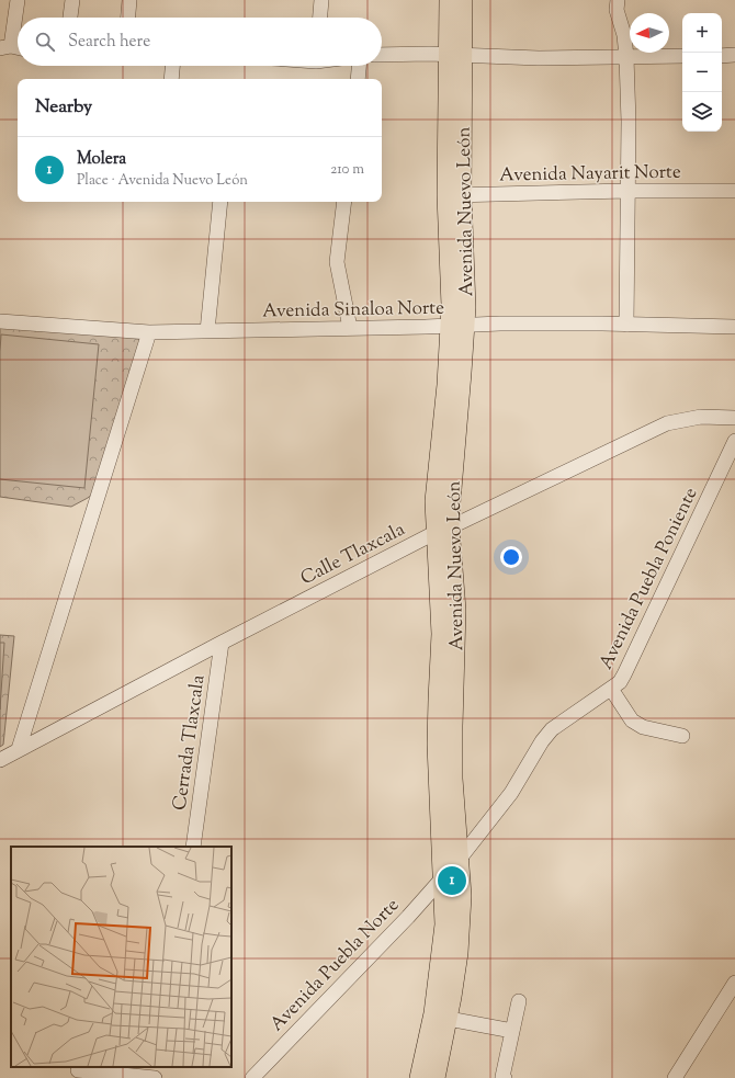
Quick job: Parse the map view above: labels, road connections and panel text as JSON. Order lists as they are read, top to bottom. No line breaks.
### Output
{"streets":{"main road":["Avenida Nuevo León"],"street":["Avenida Nayarit Norte","Avenida Sinaloa Norte","Calle Tlaxcala","Avenida Puebla Poniente","Cerrada Tlaxcala","Avenida Puebla Norte"]},"crossings":[["Avenida Nayarit Norte","Avenida Nuevo León"],["Avenida Nuevo León","Avenida Sinaloa Norte"],["Avenida Nuevo León","Calle Tlaxcala"],["Avenida Nuevo León","Avenida Puebla Poniente"],["Avenida Nuevo León","Avenida Puebla Norte"],["Calle Tlaxcala","Cerrada Tlaxcala"],["Avenida Puebla Poniente","Avenida Puebla Norte"]],"north":"left","page":{"map_buttons":["+","−"],"search":"Search here","heading":"Nearby","list":[{"mark":"1","name":"Molera","note":"Place · Avenida Nuevo León","value":"210 m"}],"pins":"1"}}
